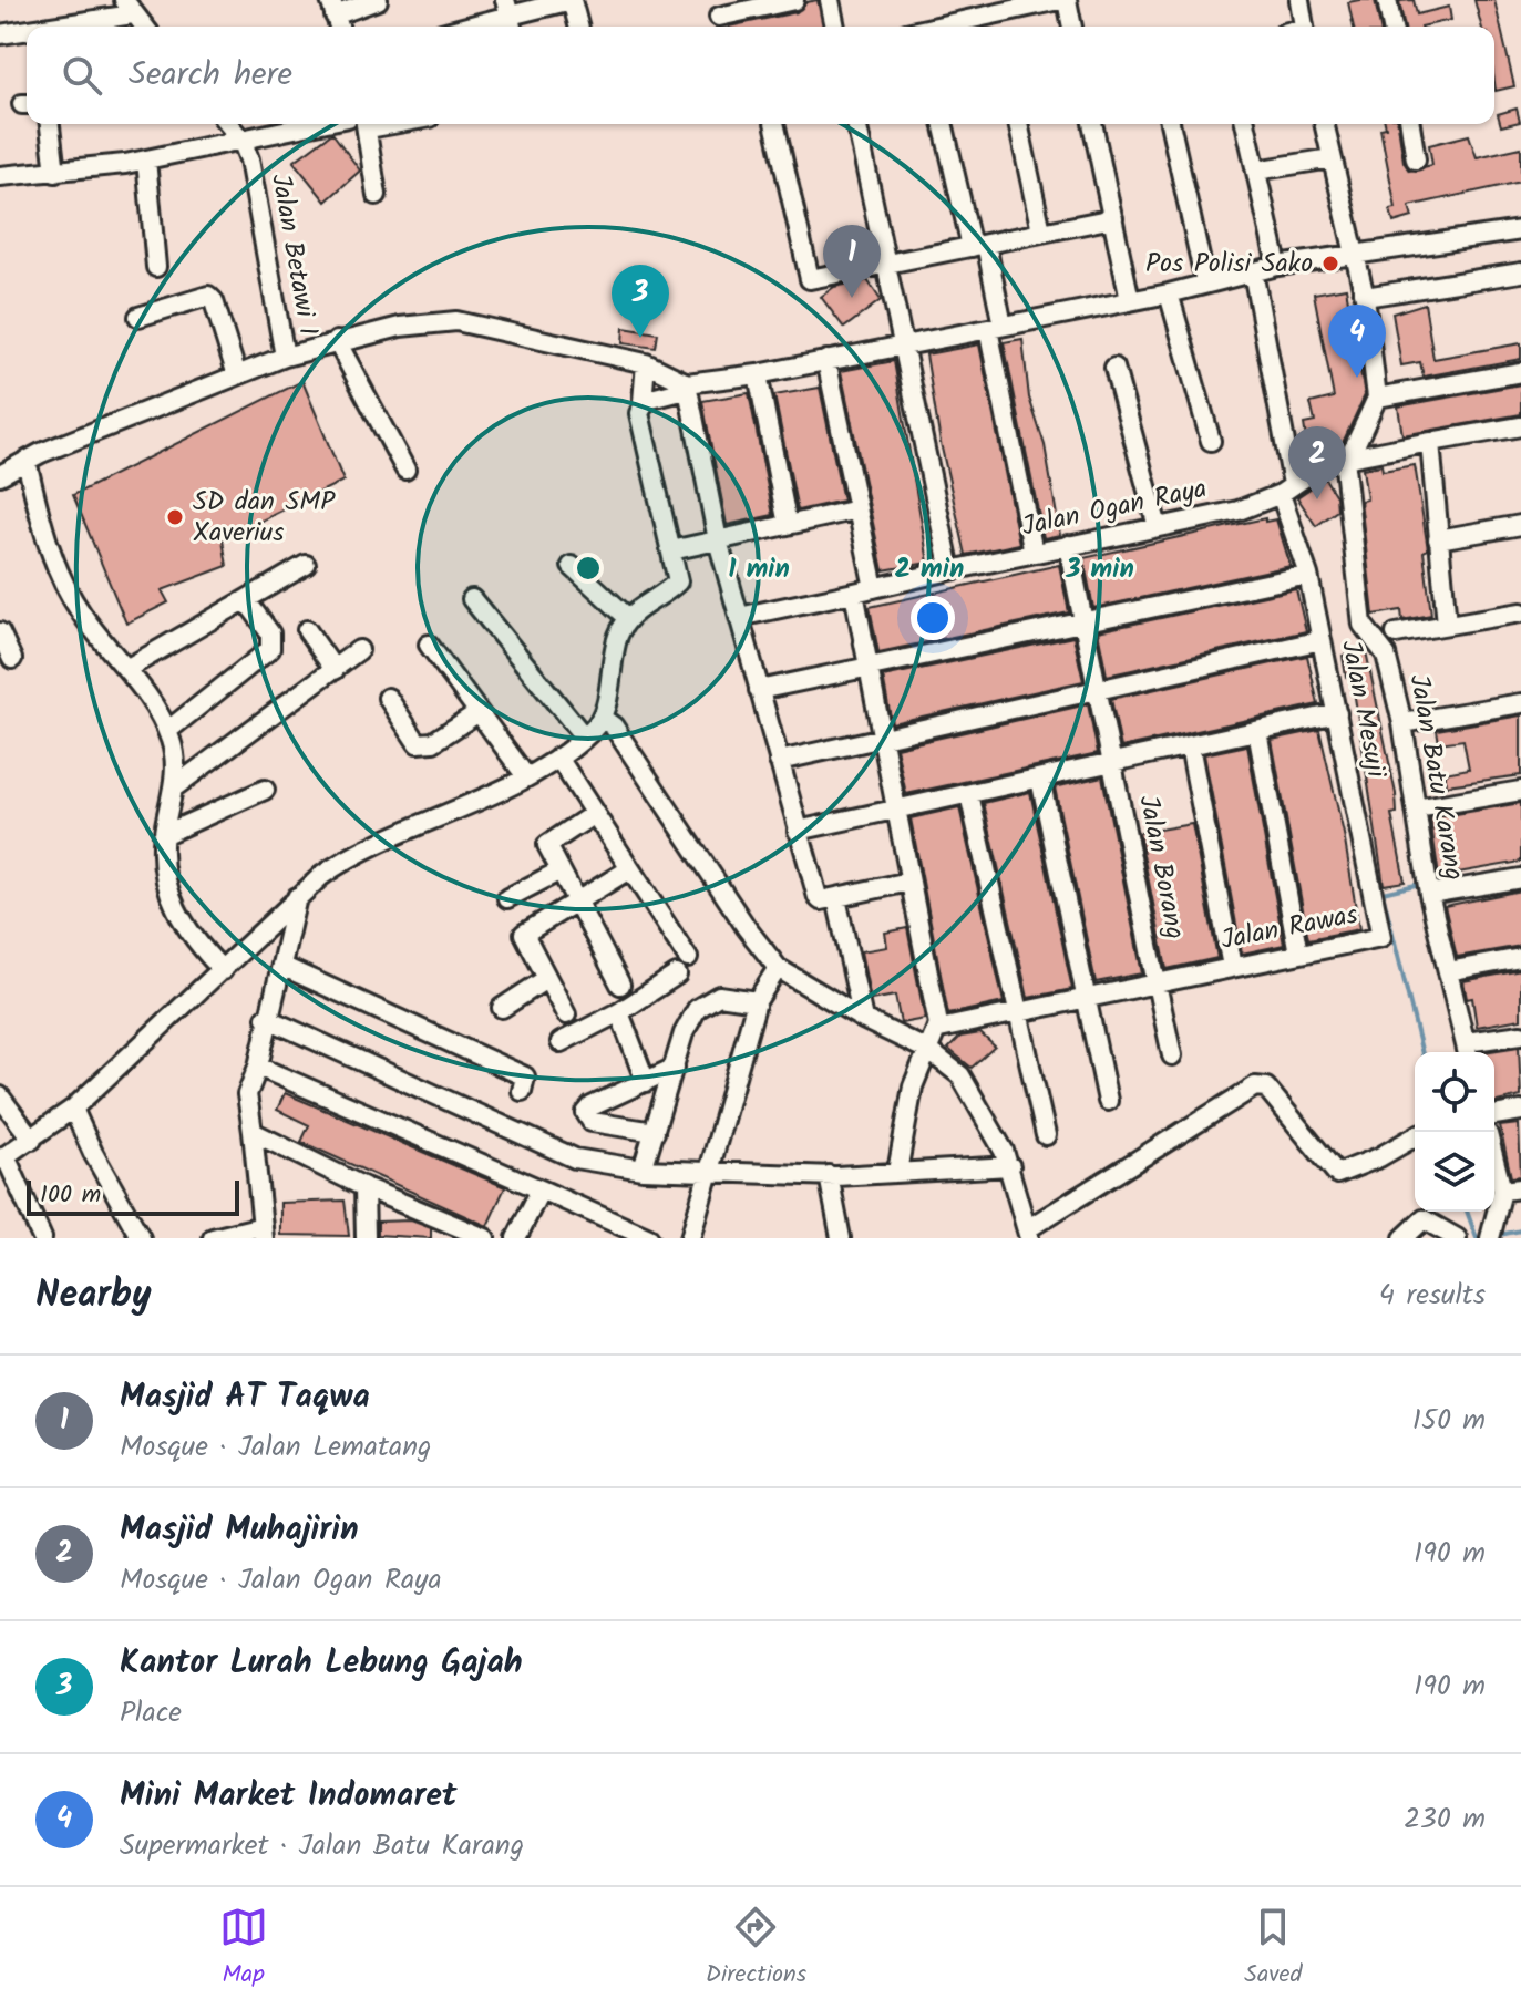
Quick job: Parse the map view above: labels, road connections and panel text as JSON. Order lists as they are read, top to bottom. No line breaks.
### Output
{"streets":{"street":["Jalan Betawi I","Jalan Ogan Raya","Jalan Mesuji","Jalan Batu Karang","Jalan Borang","Jalan Rawas"]},"crossings":[["Jalan Ogan Raya","Jalan Mesuji"],["Jalan Ogan Raya","Jalan Batu Karang"],["Jalan Ogan Raya","Jalan Borang"],["Jalan Mesuji","Jalan Rawas"],["Jalan Borang","Jalan Rawas"]],"places":["Pos Polisi Sako","SD dan SMP Xaverius"],"scale_bar":"100 m","page":{"search":"Search here","pins":["1","3","4","2"],"scale":"100 m","heading":["Nearby","4 results"],"list":[{"mark":"1","name":"Masjid AT Taqwa","note":"Mosque · Jalan Lematang","value":"150 m"},{"mark":"2","name":"Masjid Muhajirin","note":"Mosque · Jalan Ogan Raya","value":"190 m"},{"mark":"3","name":"Kantor Lurah Lebung Gajah","note":"Place","value":"190 m"},{"mark":"4","name":"Mini Market Indomaret","note":"Supermarket · Jalan Batu Karang","value":"230 m"}],"nav":["Map","Directions","Saved"]},"rings":["1 min","2 min","3 min"]}
